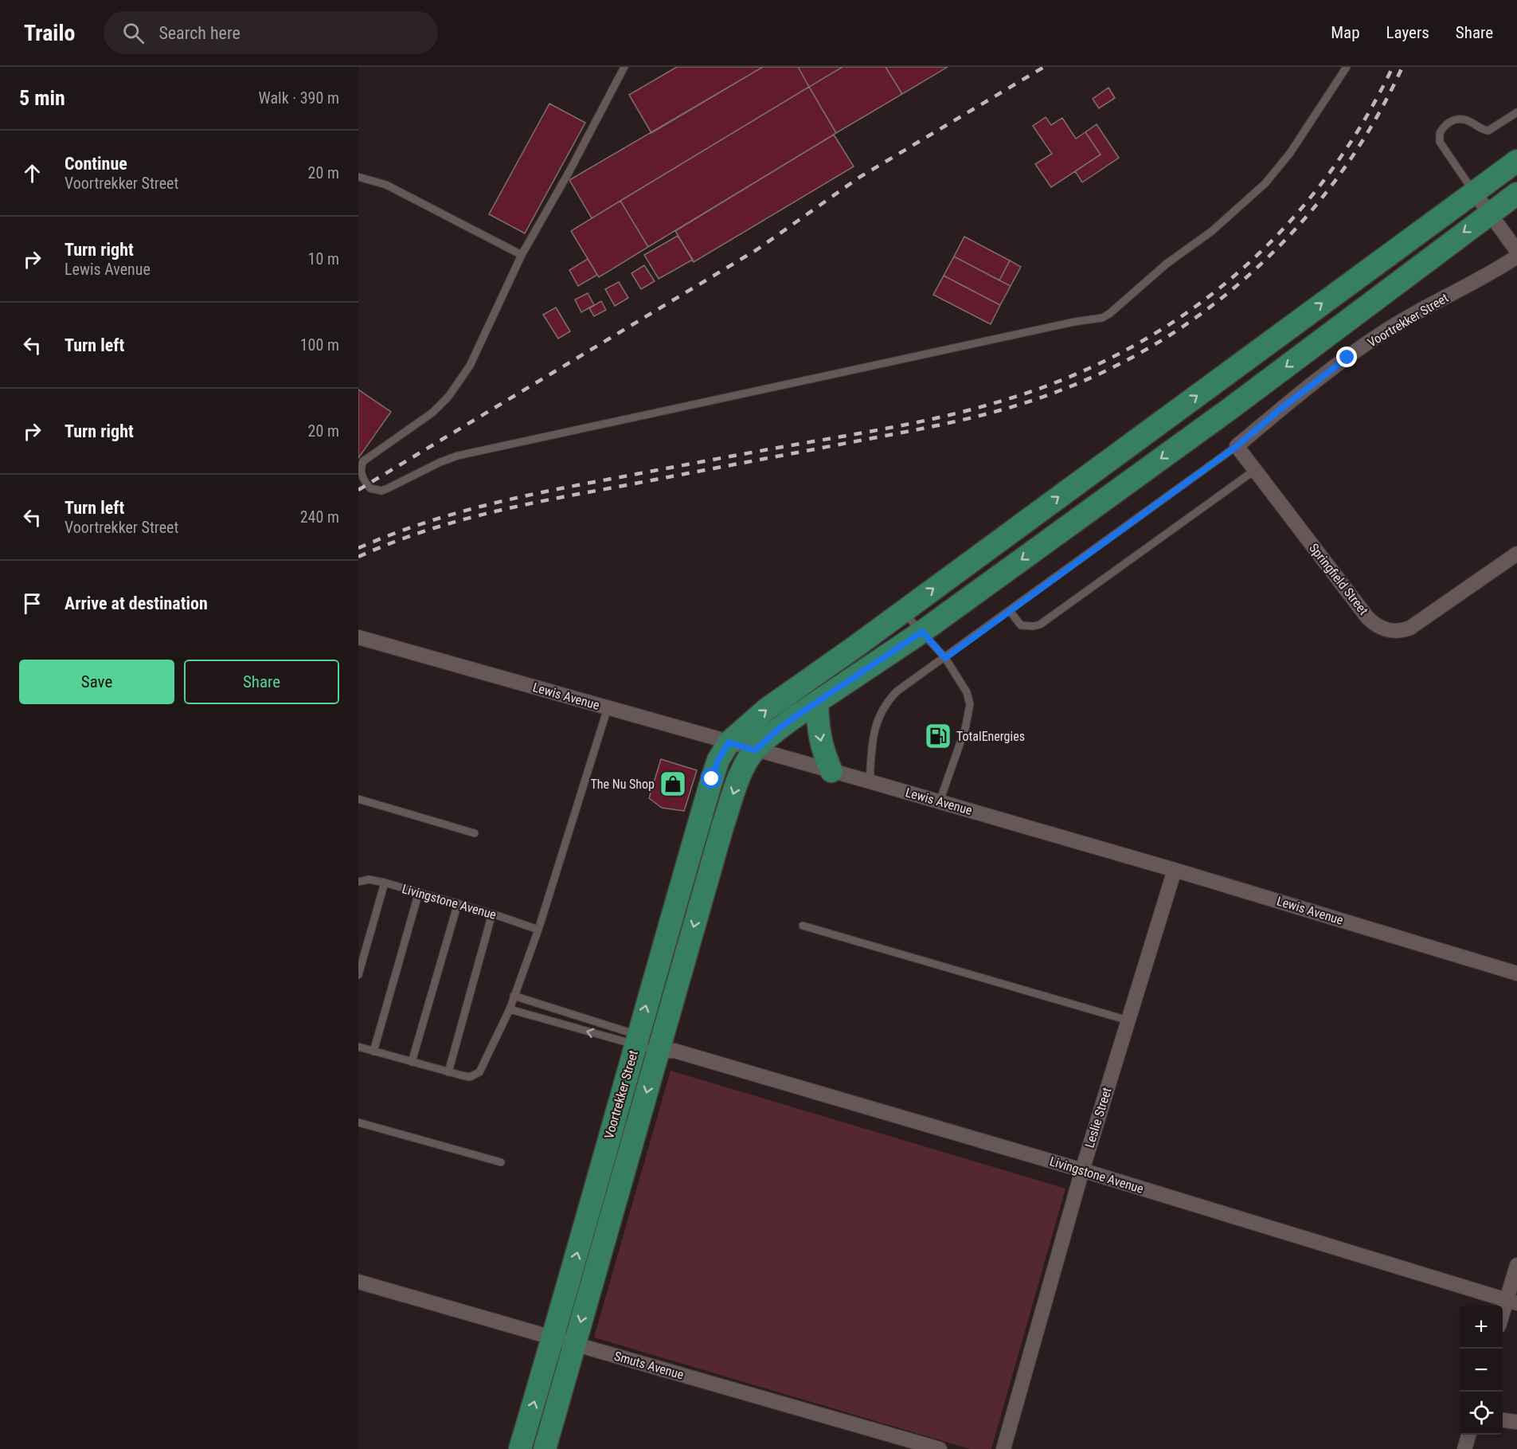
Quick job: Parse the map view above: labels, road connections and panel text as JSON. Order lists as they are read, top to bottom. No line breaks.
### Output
{"streets":{"main road":["Voortrekker Street"],"street":["Springfield Street","Lewis Avenue","Livingstone Avenue","Leslie Street","Smuts Avenue"]},"crossings":[["Voortrekker Street","Springfield Street"],["Voortrekker Street","Lewis Avenue"],["Voortrekker Street","Livingstone Avenue"],["Voortrekker Street","Smuts Avenue"],["Lewis Avenue","Leslie Street"],["Livingstone Avenue","Leslie Street"]],"places":{"fuel station":["TotalEnergies"],"shop":["The Nu Shop"]},"page":{"header":"Trailo","search":"Search here","nav":["Map","Layers","Share"],"heading":["5 min","Walk · 390 m"],"list":[["Continue","Voortrekker Street","20 m"],["Turn right","Lewis Avenue","10 m"],["Turn left","100 m"],["Turn right","20 m"],["Turn left","Voortrekker Street","240 m"],"Arrive at destination"],"buttons":["Save","Share"],"map_buttons":["+","−"]}}
